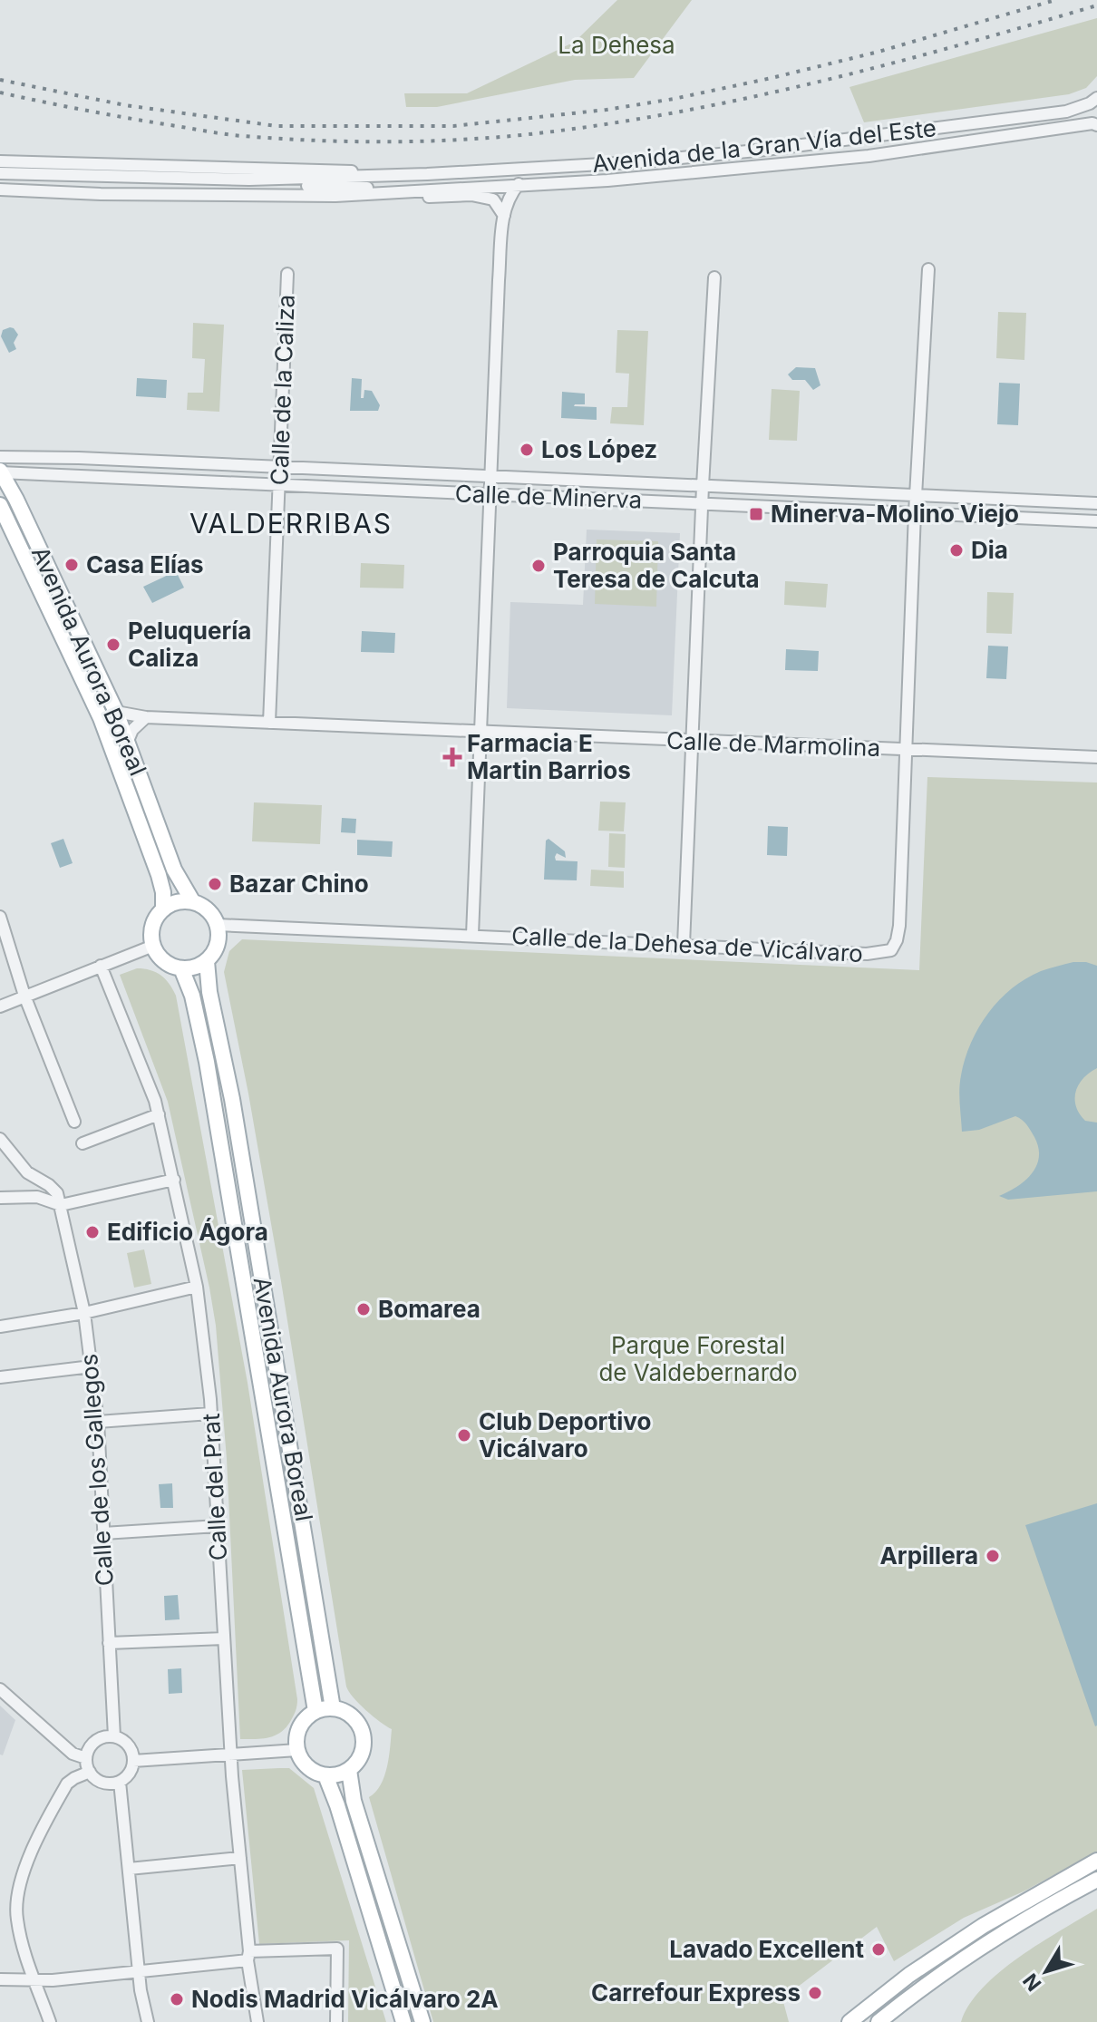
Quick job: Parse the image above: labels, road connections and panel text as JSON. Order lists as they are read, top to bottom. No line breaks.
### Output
{"streets":{"main road":["Avenida Aurora Boreal"],"street":["Avenida de la Gran Vía del Este","Calle de la Caliza","Calle de Minerva","Calle de Marmolina","Calle de la Dehesa de Vicálvaro","Calle de los Gallegos","Calle del Prat"]},"crossings":[["Calle de la Caliza","Calle de Minerva"],["Calle de la Caliza","Calle de Marmolina"],["Calle de Minerva","Avenida Aurora Boreal"],["Calle de Minerva","Calle de la Dehesa de Vicálvaro"],["Avenida Aurora Boreal","Calle de Marmolina"],["Avenida Aurora Boreal","Calle de la Dehesa de Vicálvaro"],["Calle de Marmolina","Calle de la Dehesa de Vicálvaro"]],"districts":["VALDERRIBAS"],"parks":["La Dehesa","Parque Forestal de Valdebernardo"],"places":{"other":["Los López","Dia","Casa Elías","Parroquia Santa Teresa de Calcuta","Peluquería Caliza","Bazar Chino","Edificio Ágora","Bomarea","Club Deportivo Vicálvaro","Arpillera","Lavado Excellent","Carrefour Express","Nodis Madrid Vicálvaro 2A"],"transit":["Minerva-Molino Viejo"],"health":["Farmacia E Martin Barrios"]},"north":"bottom left"}
